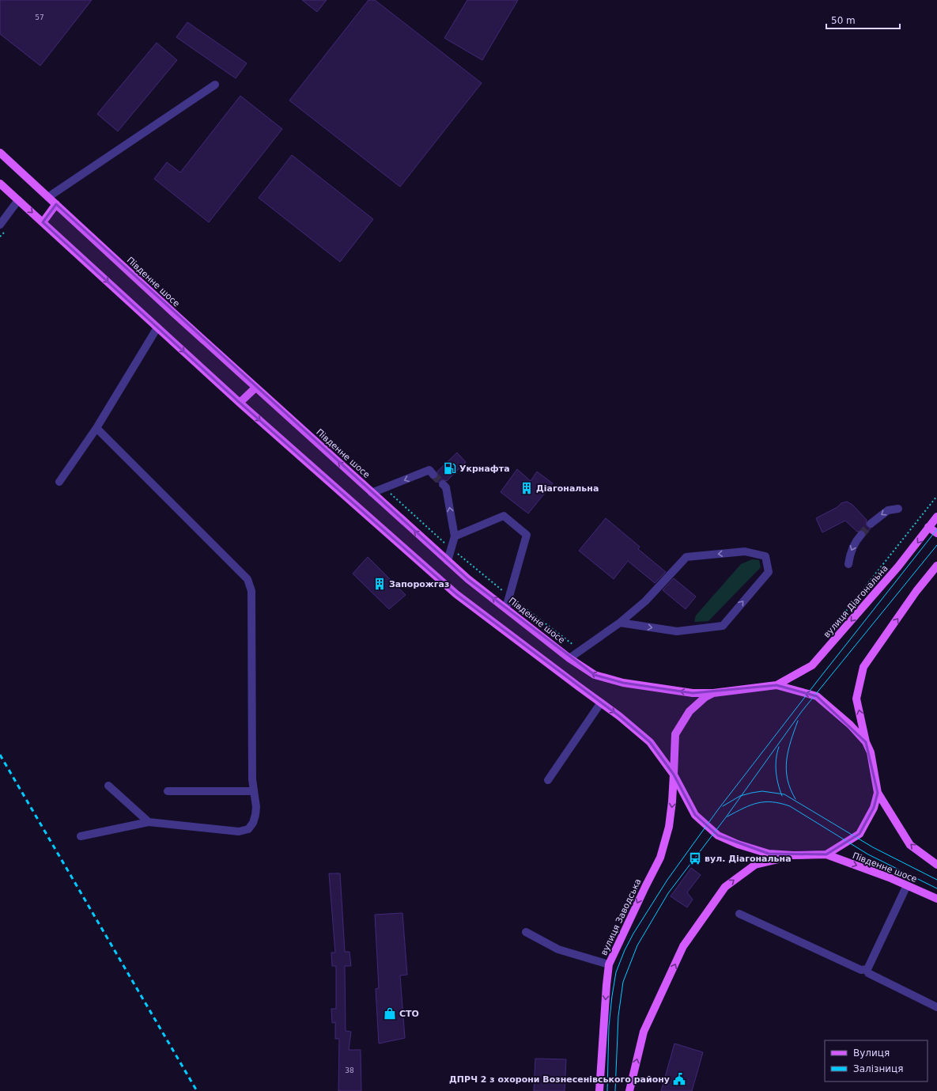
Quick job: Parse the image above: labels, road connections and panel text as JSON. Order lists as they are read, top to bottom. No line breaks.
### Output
{"streets":{"main road":["Південне шосе","вулиця Діагональна","вулиця Заводська"]},"crossings":[["Південне шосе","вулиця Діагональна"],["Південне шосе","вулиця Заводська"]],"one_way":["вулиця Діагональна","вулиця Заводська"],"places":{"fuel station":["Укрнафта"],"building":["Діагональна","Запорожгаз"],"bus stop":["вул. Діагональна"],"shop":["СТО"],"public building":["ДПРЧ 2 з охорони Вознесенівського району"]},"house_numbers":["57","38"],"legend":["Вулиця","Залізниця"],"scale_bar":"50 m"}
